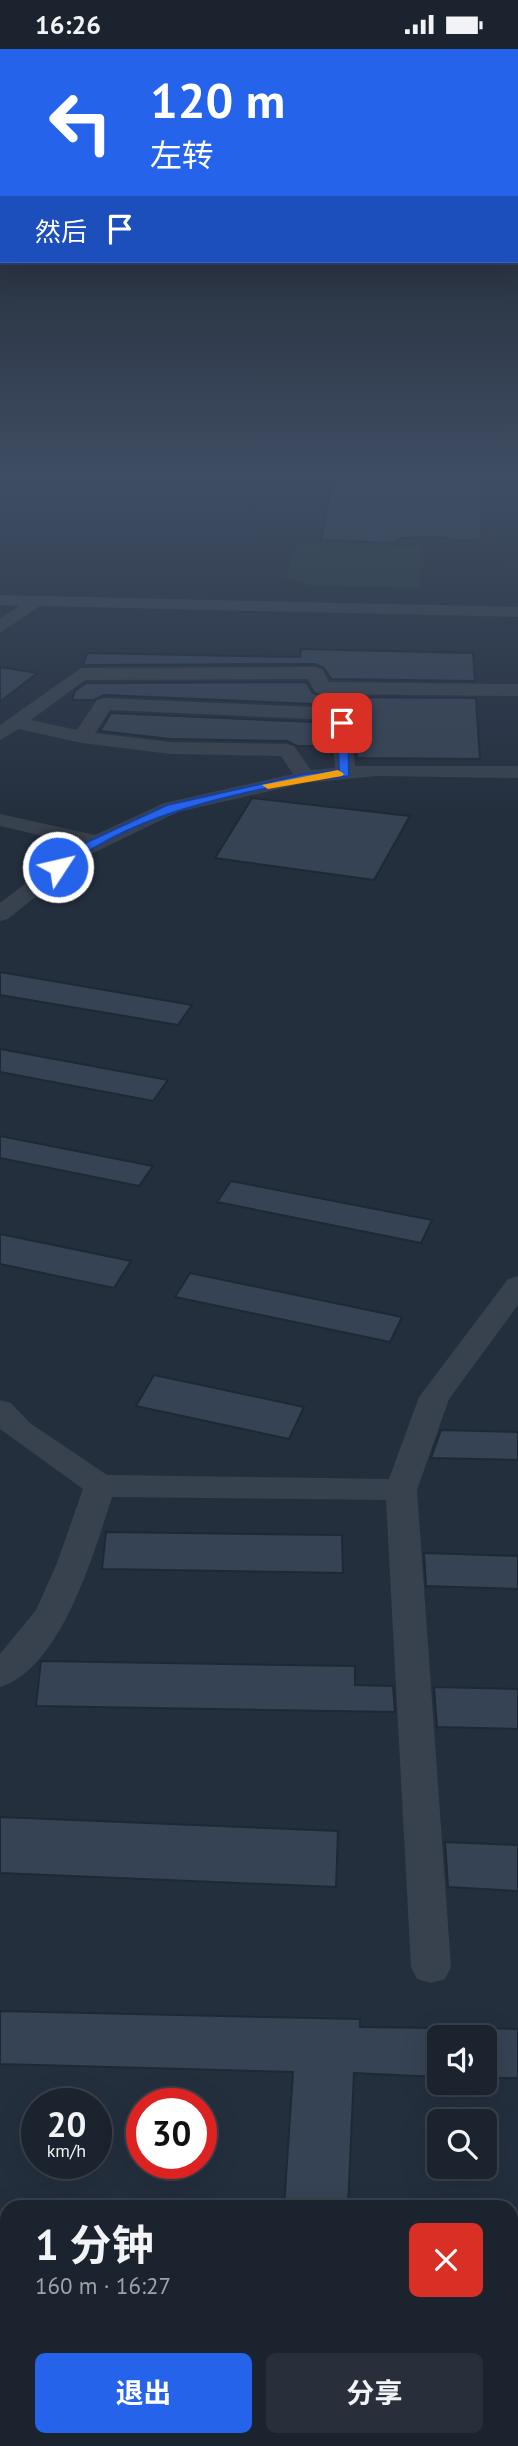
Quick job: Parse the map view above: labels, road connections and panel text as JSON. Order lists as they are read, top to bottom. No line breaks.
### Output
{"page":{"status":"16:26","turn":["120 m","左转"],"then":"然后","speed":"20 km/h","limit":"30","heading":["1 分钟","160 m · 16:27"],"buttons":["退出","分享"]}}
